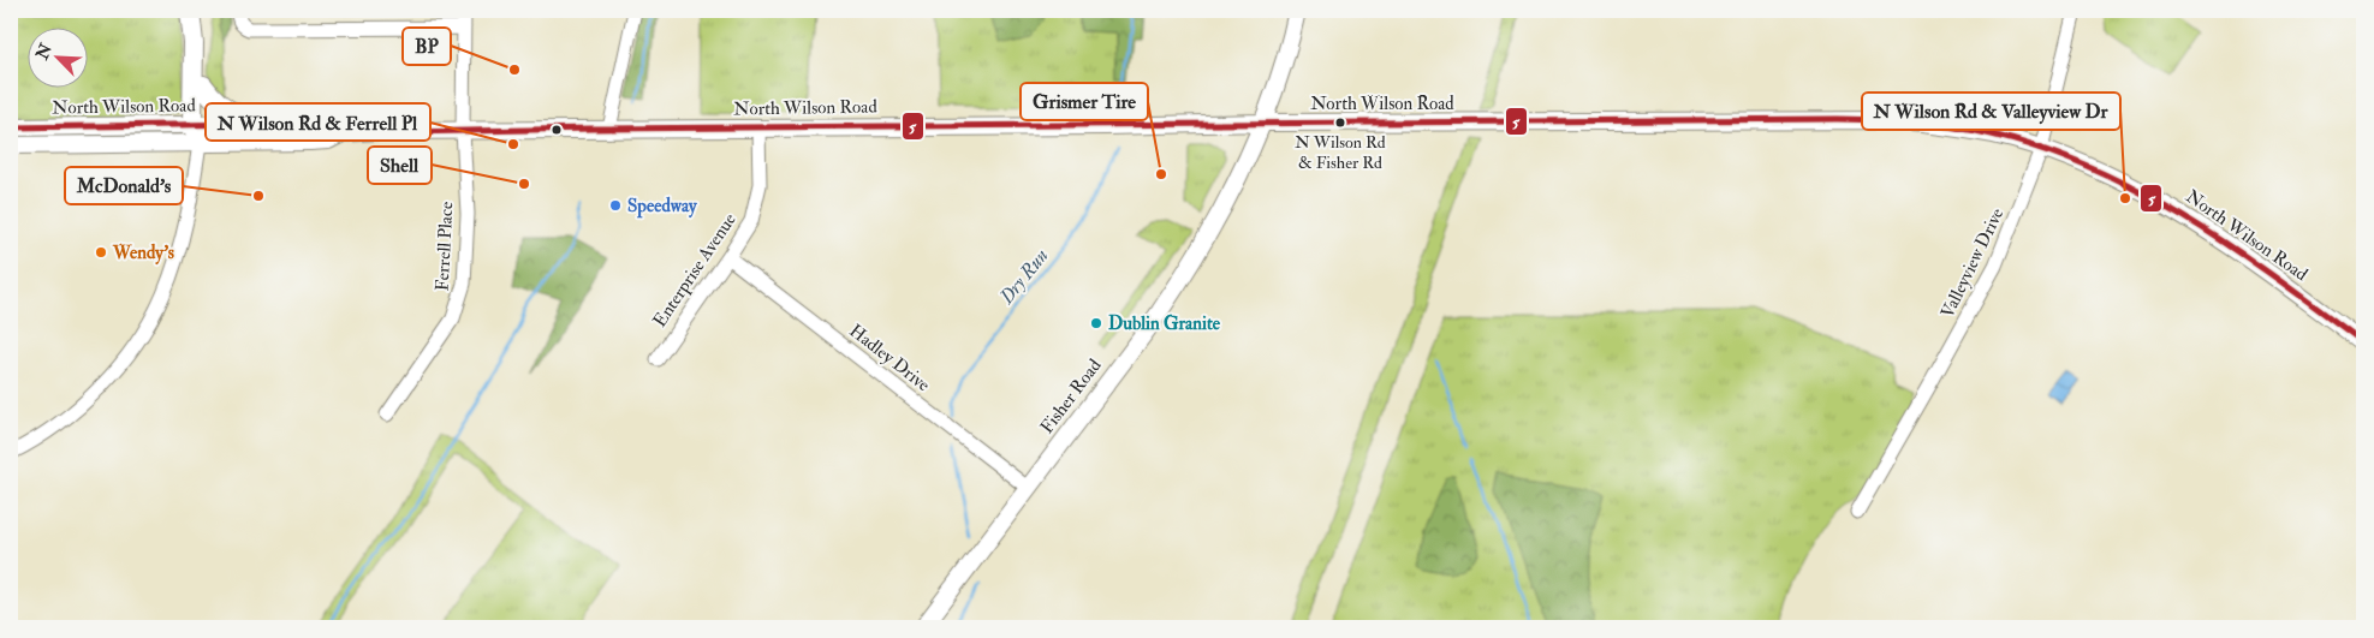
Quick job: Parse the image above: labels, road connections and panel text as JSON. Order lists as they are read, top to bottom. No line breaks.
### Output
{"streets":{"main road":["North Wilson Road","Fisher Road"],"street":["Ferrell Place","Valleyview Drive","Enterprise Avenue","Hadley Drive"]},"crossings":[["North Wilson Road","Ferrell Place"],["North Wilson Road","Valleyview Drive"],["North Wilson Road","Enterprise Avenue"],["North Wilson Road","Fisher Road"],["Enterprise Avenue","Hadley Drive"],["Hadley Drive","Fisher Road"]],"water":["Dry Run"],"places":["BP","N Wilson Rd & Fisher Rd","N Wilson Rd & Ferrell Pl","Grismer Tire","Shell","McDonald's","N Wilson Rd & Valleyview Dr","Speedway","Wendy's","Dublin Granite"],"lines":["transit line 5"],"north":"top left"}
